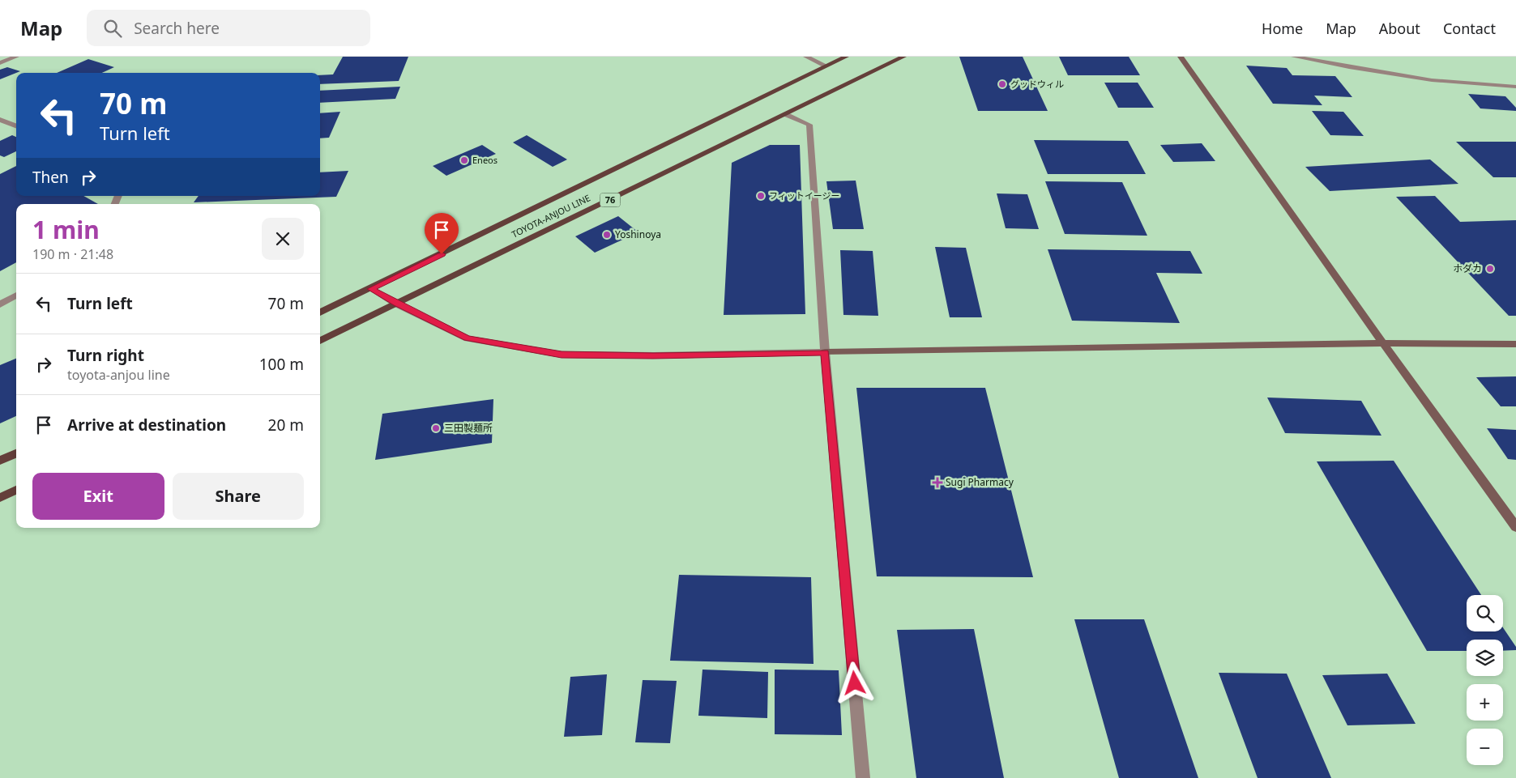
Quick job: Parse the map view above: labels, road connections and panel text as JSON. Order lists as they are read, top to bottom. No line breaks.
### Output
{"streets":{"main road":["76","TOYOTA-ANJOU LINE"]},"places":{"other":["グッドウィル","Eneos","フィットイージー","Yoshinoya","ホダカ","三田製麺所"],"health":["Sugi Pharmacy"]},"page":{"header":"Map","search":"Search here","nav":["Home","Map","About","Contact"],"turn":["70 m","Turn left"],"then":"Then","heading":["1 min","190 m · 21:48"],"list":[{"name":"Turn left","value":"70 m"},{"name":"Turn right","note":"toyota-anjou line","value":"100 m"},{"name":"Arrive at destination","value":"20 m"}],"buttons":["Exit","Share"],"map_buttons":["+","−"]}}
